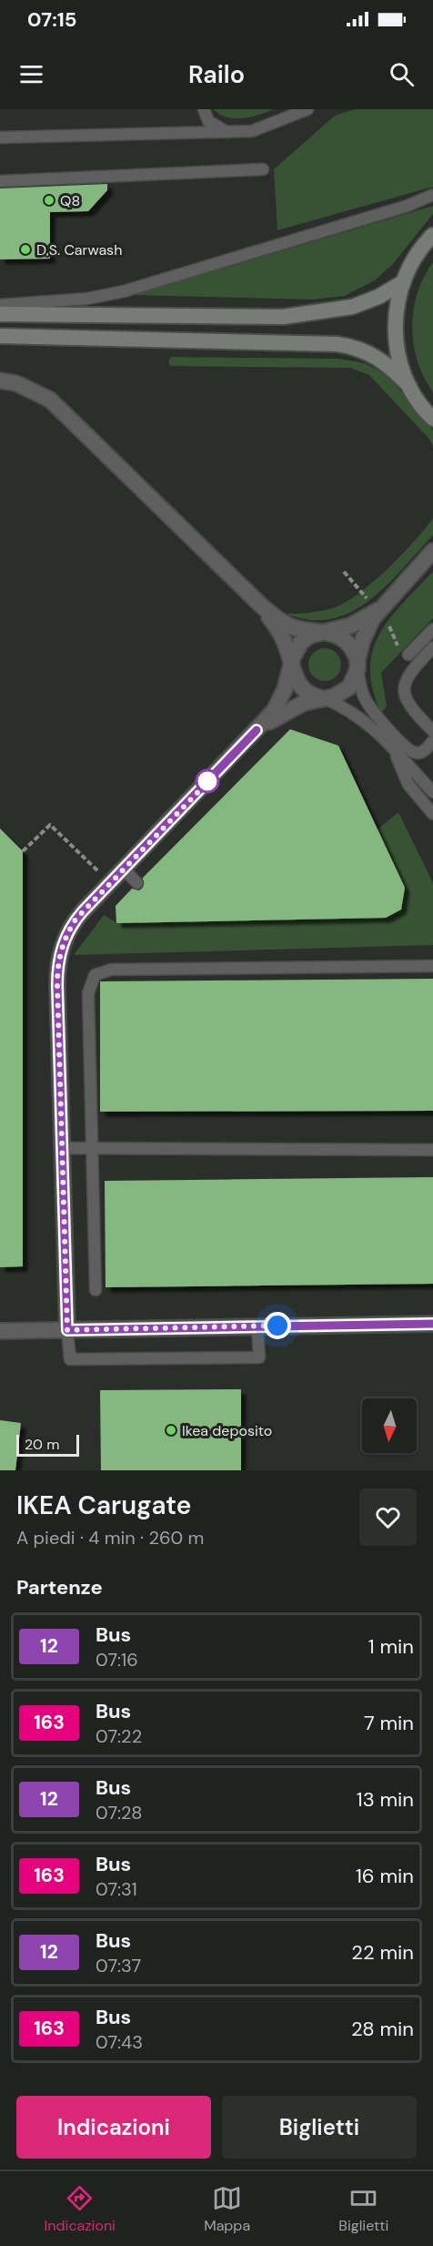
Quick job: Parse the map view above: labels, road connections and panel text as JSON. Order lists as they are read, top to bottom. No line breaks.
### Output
{"places":["Q8","D.S. Carwash","Ikea deposito"],"lines":["bus line 12"],"scale_bar":"20 m","north":"bottom","page":{"status":"07:15","header":"Railo","scale":"20 m","heading":[["IKEA Carugate","A piedi · 4 min · 260 m"],"Partenze"],"list":[{"mark":"12","name":"Bus","note":"07:16","value":"1 min"},{"mark":"163","name":"Bus","note":"07:22","value":"7 min"},{"mark":"12","name":"Bus","note":"07:28","value":"13 min"},{"mark":"163","name":"Bus","note":"07:31","value":"16 min"},{"mark":"12","name":"Bus","note":"07:37","value":"22 min"},{"mark":"163","name":"Bus","note":"07:43","value":"28 min"}],"buttons":["Indicazioni","Biglietti"],"tabs":["Indicazioni","Mappa","Biglietti"]}}
